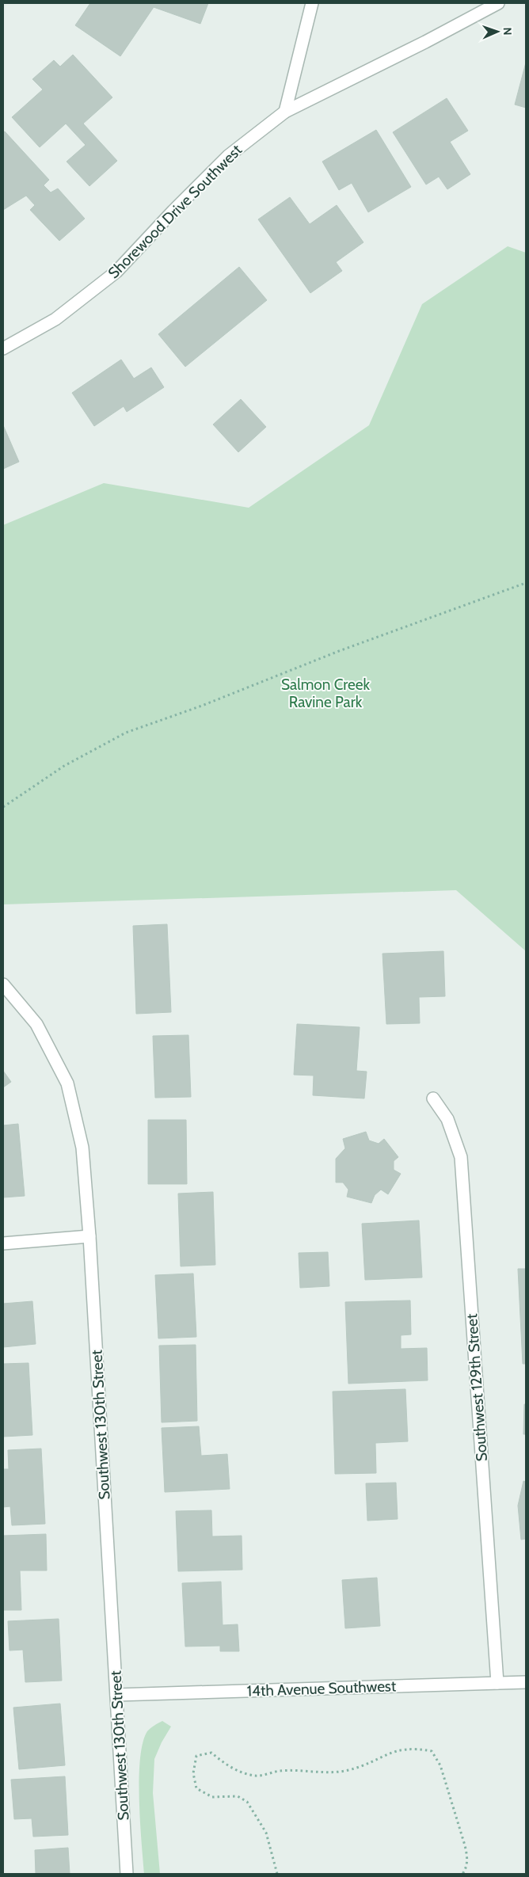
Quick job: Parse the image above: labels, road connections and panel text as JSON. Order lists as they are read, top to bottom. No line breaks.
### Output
{"streets":{"street":["Shorewood Drive Southwest","Southwest 129th Street","Southwest 130th Street","14th Avenue Southwest"]},"crossings":[["Southwest 129th Street","14th Avenue Southwest"],["Southwest 130th Street","14th Avenue Southwest"]],"parks":["Salmon Creek Ravine Park"],"north":"right"}
